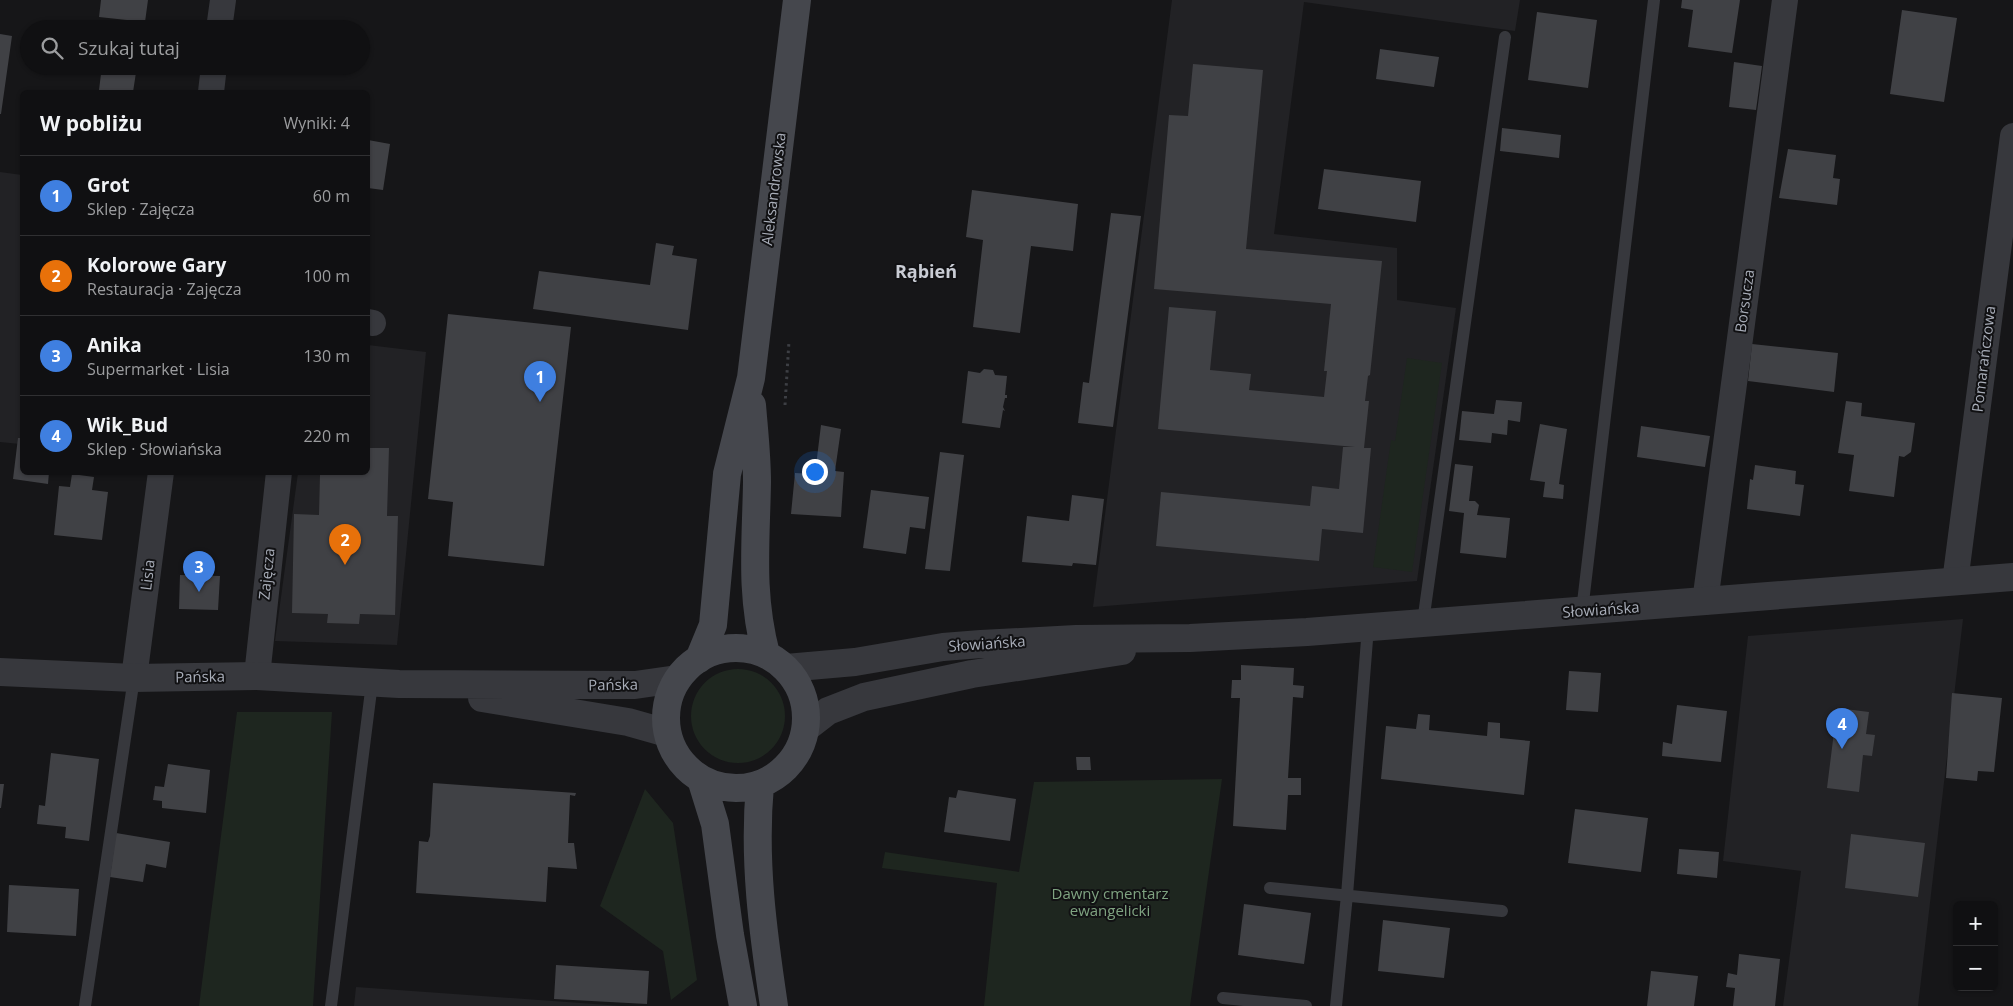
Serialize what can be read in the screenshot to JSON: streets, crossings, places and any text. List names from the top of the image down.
{
  "streets": {
    "main road": ["Aleksandrowska"],
    "street": [
      "Borsucza",
      "Pomarańczowa",
      "Zajęcza",
      "Lisia",
      "Słowiańska",
      "Pańska"
    ]
  },
  "crossings": [
    ["Aleksandrowska", "Słowiańska"],
    ["Aleksandrowska", "Pańska"],
    ["Borsucza", "Słowiańska"],
    ["Pomarańczowa", "Słowiańska"],
    ["Zajęcza", "Pańska"],
    ["Lisia", "Pańska"],
    ["Słowiańska", "Pańska"]
  ],
  "districts": ["Rąbień"],
  "parks": ["Dawny cmentarz ewangelicki"],
  "page": {
    "search": "Szukaj tutaj",
    "heading": ["W pobliżu", "Wyniki: 4"],
    "list": [
      {
        "mark": "1",
        "name": "Grot",
        "note": "Sklep · Zajęcza",
        "value": "60 m"
      },
      {
        "mark": "2",
        "name": "Kolorowe Gary",
        "note": "Restauracja · Zajęcza",
        "value": "100 m"
      },
      {
        "mark": "3",
        "name": "Anika",
        "note": "Supermarket · Lisia",
        "value": "130 m"
      },
      {
        "mark": "4",
        "name": "Wik_Bud",
        "note": "Sklep · Słowiańska",
        "value": "220 m"
      }
    ],
    "pins": [
      "1",
      "2",
      "3",
      "4"
    ],
    "map_buttons": ["+", "−"]
  }
}
